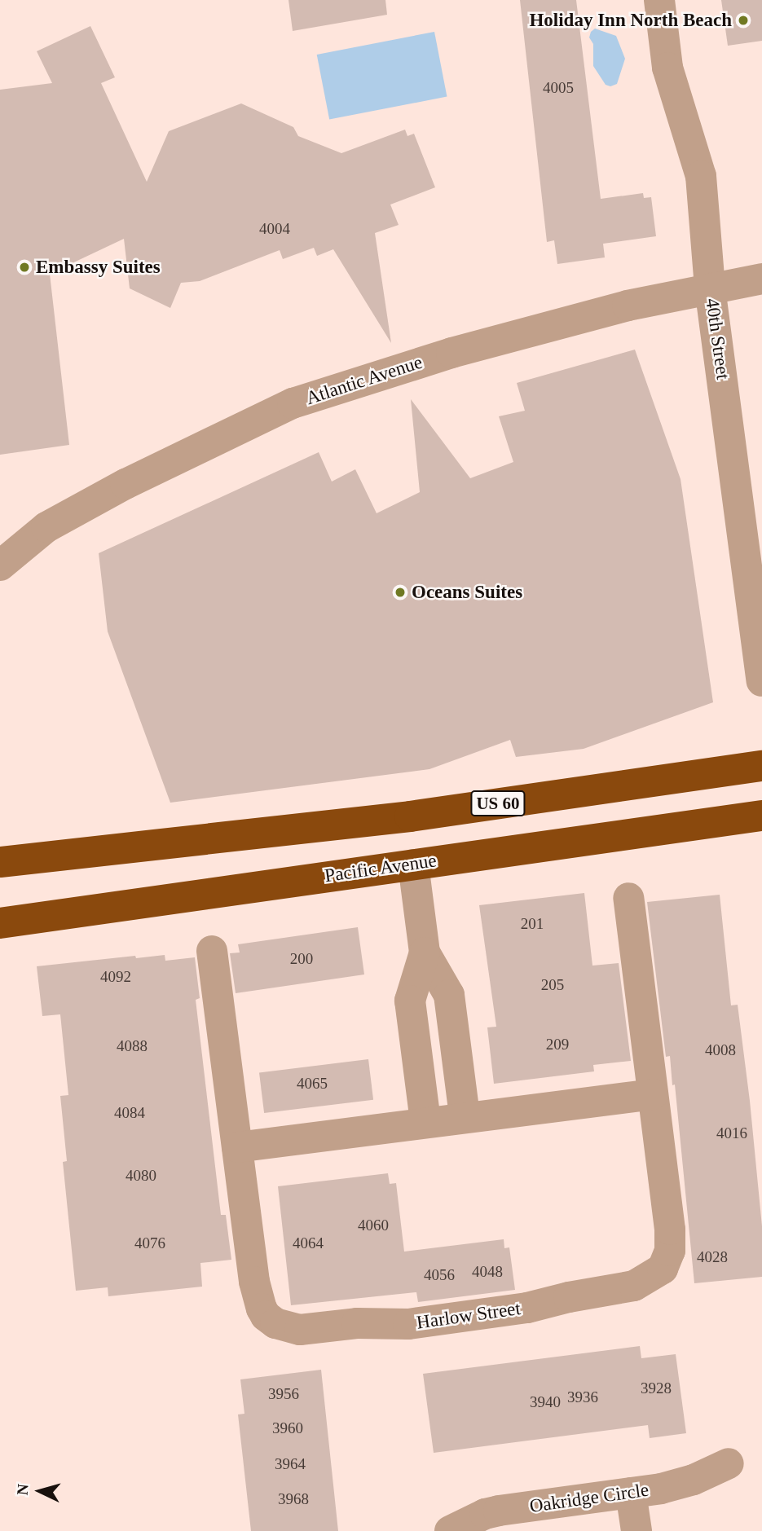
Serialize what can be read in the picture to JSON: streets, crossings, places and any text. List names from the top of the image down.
{
  "streets": {
    "highway": ["US 60", "Pacific Avenue"],
    "street": [
      "40th Street",
      "Atlantic Avenue",
      "Harlow Street",
      "Oakridge Circle"
    ]
  },
  "crossings": [
    ["40th Street", "Atlantic Avenue"]
  ],
  "places": ["Holiday Inn North Beach", "Embassy Suites", "Oceans Suites"],
  "house_numbers": [
    "4005",
    "4004",
    "201",
    "200",
    "4092",
    "205",
    "209",
    "4088",
    "4008",
    "4065",
    "4084",
    "4016",
    "4080",
    "4060",
    "4076",
    "4064",
    "4028",
    "4048",
    "4056",
    "3928",
    "3956",
    "3936",
    "3940",
    "3960",
    "3964",
    "3968"
  ],
  "north": "left"
}
